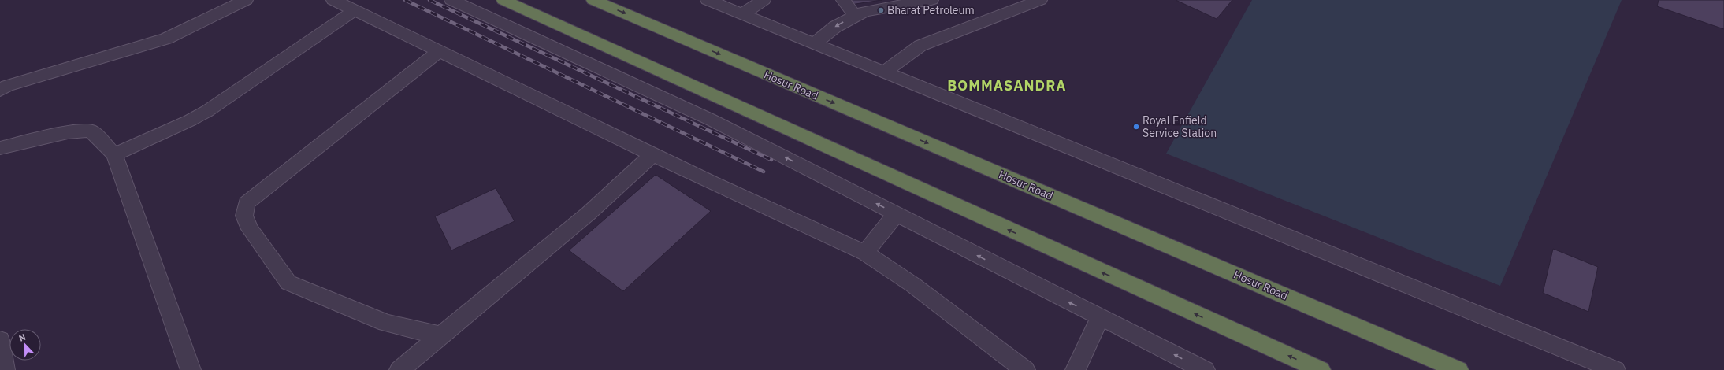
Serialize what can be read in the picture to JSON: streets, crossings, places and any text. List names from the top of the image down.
{
  "streets": {
    "highway": ["Hosur Road"]
  },
  "districts": ["BOMMASANDRA"],
  "places": ["Bharat Petroleum", "Royal Enfield Service Station"],
  "north": "top"
}
